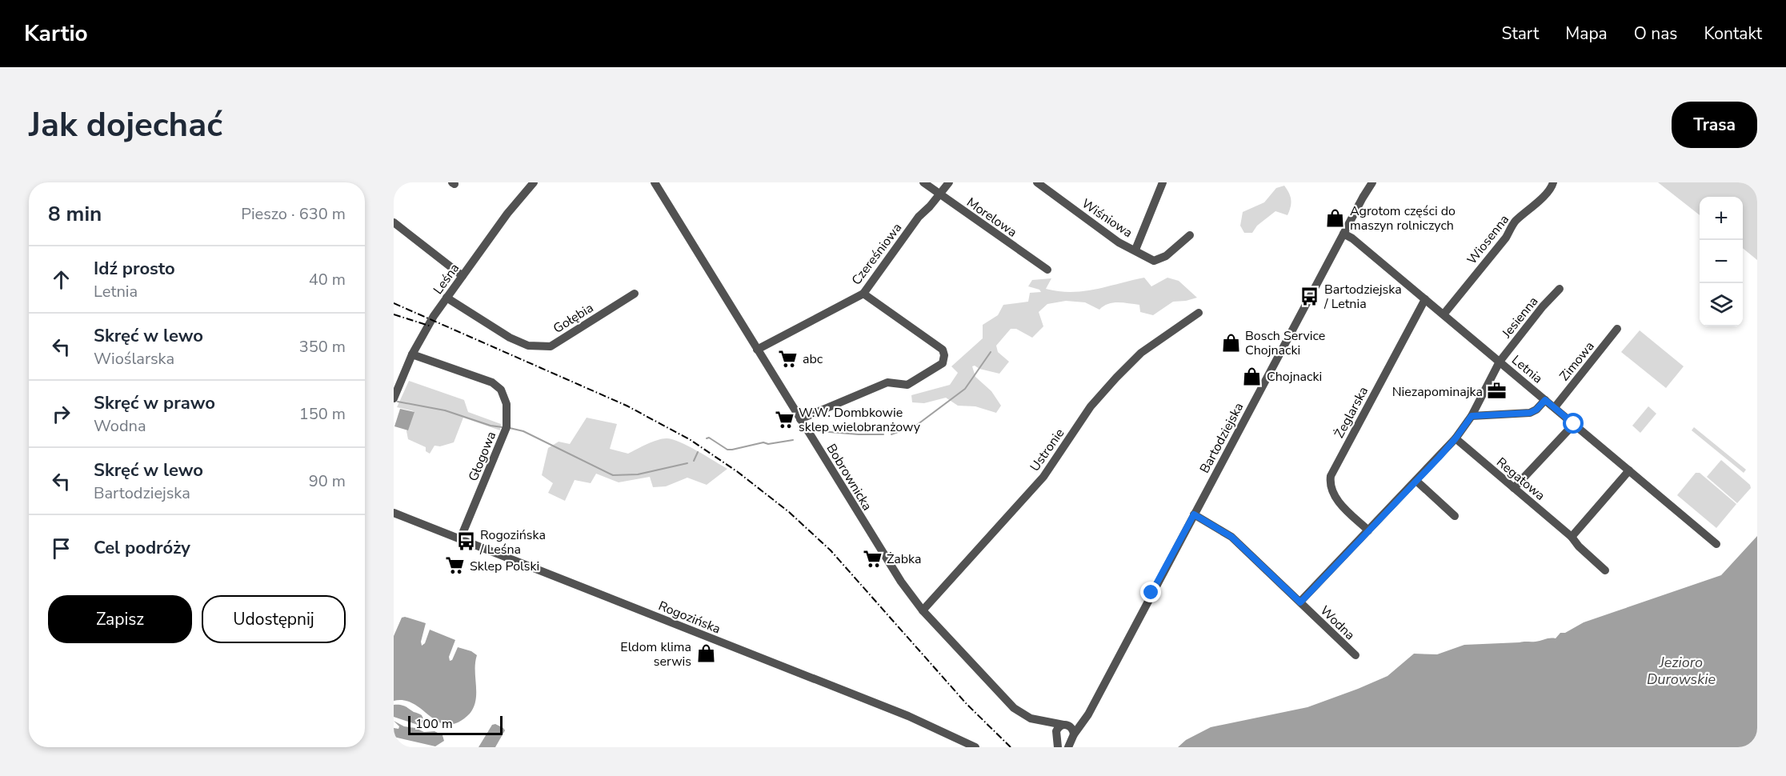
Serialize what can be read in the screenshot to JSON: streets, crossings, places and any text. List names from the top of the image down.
{
  "streets": {
    "street": [
      "Morelowa",
      "Wiśniowa",
      "Wiosenna",
      "Czereśniowa",
      "Leśna",
      "Jesienna",
      "Gołębia",
      "Zimowa",
      "Letnia",
      "Żeglarska",
      "Bartodziejska",
      "Ustronie",
      "Głogowa",
      "Bobrownicka",
      "Regatowa",
      "Rogozińska",
      "Wodna"
    ]
  },
  "crossings": [
    ["Morelowa", "Czereśniowa"],
    ["Wiosenna", "Letnia"],
    ["Czereśniowa", "Bobrownicka"],
    ["Leśna", "Gołębia"],
    ["Leśna", "Głogowa"],
    ["Jesienna", "Letnia"],
    ["Jesienna", "Żeglarska"],
    ["Jesienna", "Regatowa"],
    ["Jesienna", "Wodna"],
    ["Zimowa", "Letnia"],
    ["Letnia", "Żeglarska"],
    ["Letnia", "Bartodziejska"],
    ["Bartodziejska", "Bobrownicka"],
    ["Bartodziejska", "Wodna"],
    ["Ustronie", "Bobrownicka"],
    ["Głogowa", "Rogozińska"]
  ],
  "water": ["Jezioro Durowskie"],
  "places": {
    "shop": [
      "Agrotom części do maszyn rolniczych",
      "Bosch Service Chojnacki",
      "Chojnacki",
      "Eldom klima serwis"
    ],
    "bus stop": ["Bartodziejska / Letnia", "Rogozińska / Leśna"],
    "supermarket": [
      "abc",
      "W.W. Dombkowie sklep wielobranżowy",
      "Żabka",
      "Sklep Polski"
    ],
    "office": ["Niezapominajka"]
  },
  "scale_bar": "100 m",
  "page": {
    "header": "Kartio",
    "nav": [
      "Start",
      "Mapa",
      "O nas",
      "Kontakt"
    ],
    "buttons": [
      "Trasa",
      ["Zapisz", "Udostępnij"]
    ],
    "title": "Jak dojechać",
    "heading": ["8 min", "Pieszo · 630 m"],
    "map_buttons": ["+", "−"],
    "list": [
      ["Idź prosto", "Letnia", "40 m"],
      ["Skręć w lewo", "Wioślarska", "350 m"],
      ["Skręć w prawo", "Wodna", "150 m"],
      ["Skręć w lewo", "Bartodziejska", "90 m"],
      "Cel podróży"
    ],
    "scale": "100 m"
  }
}
